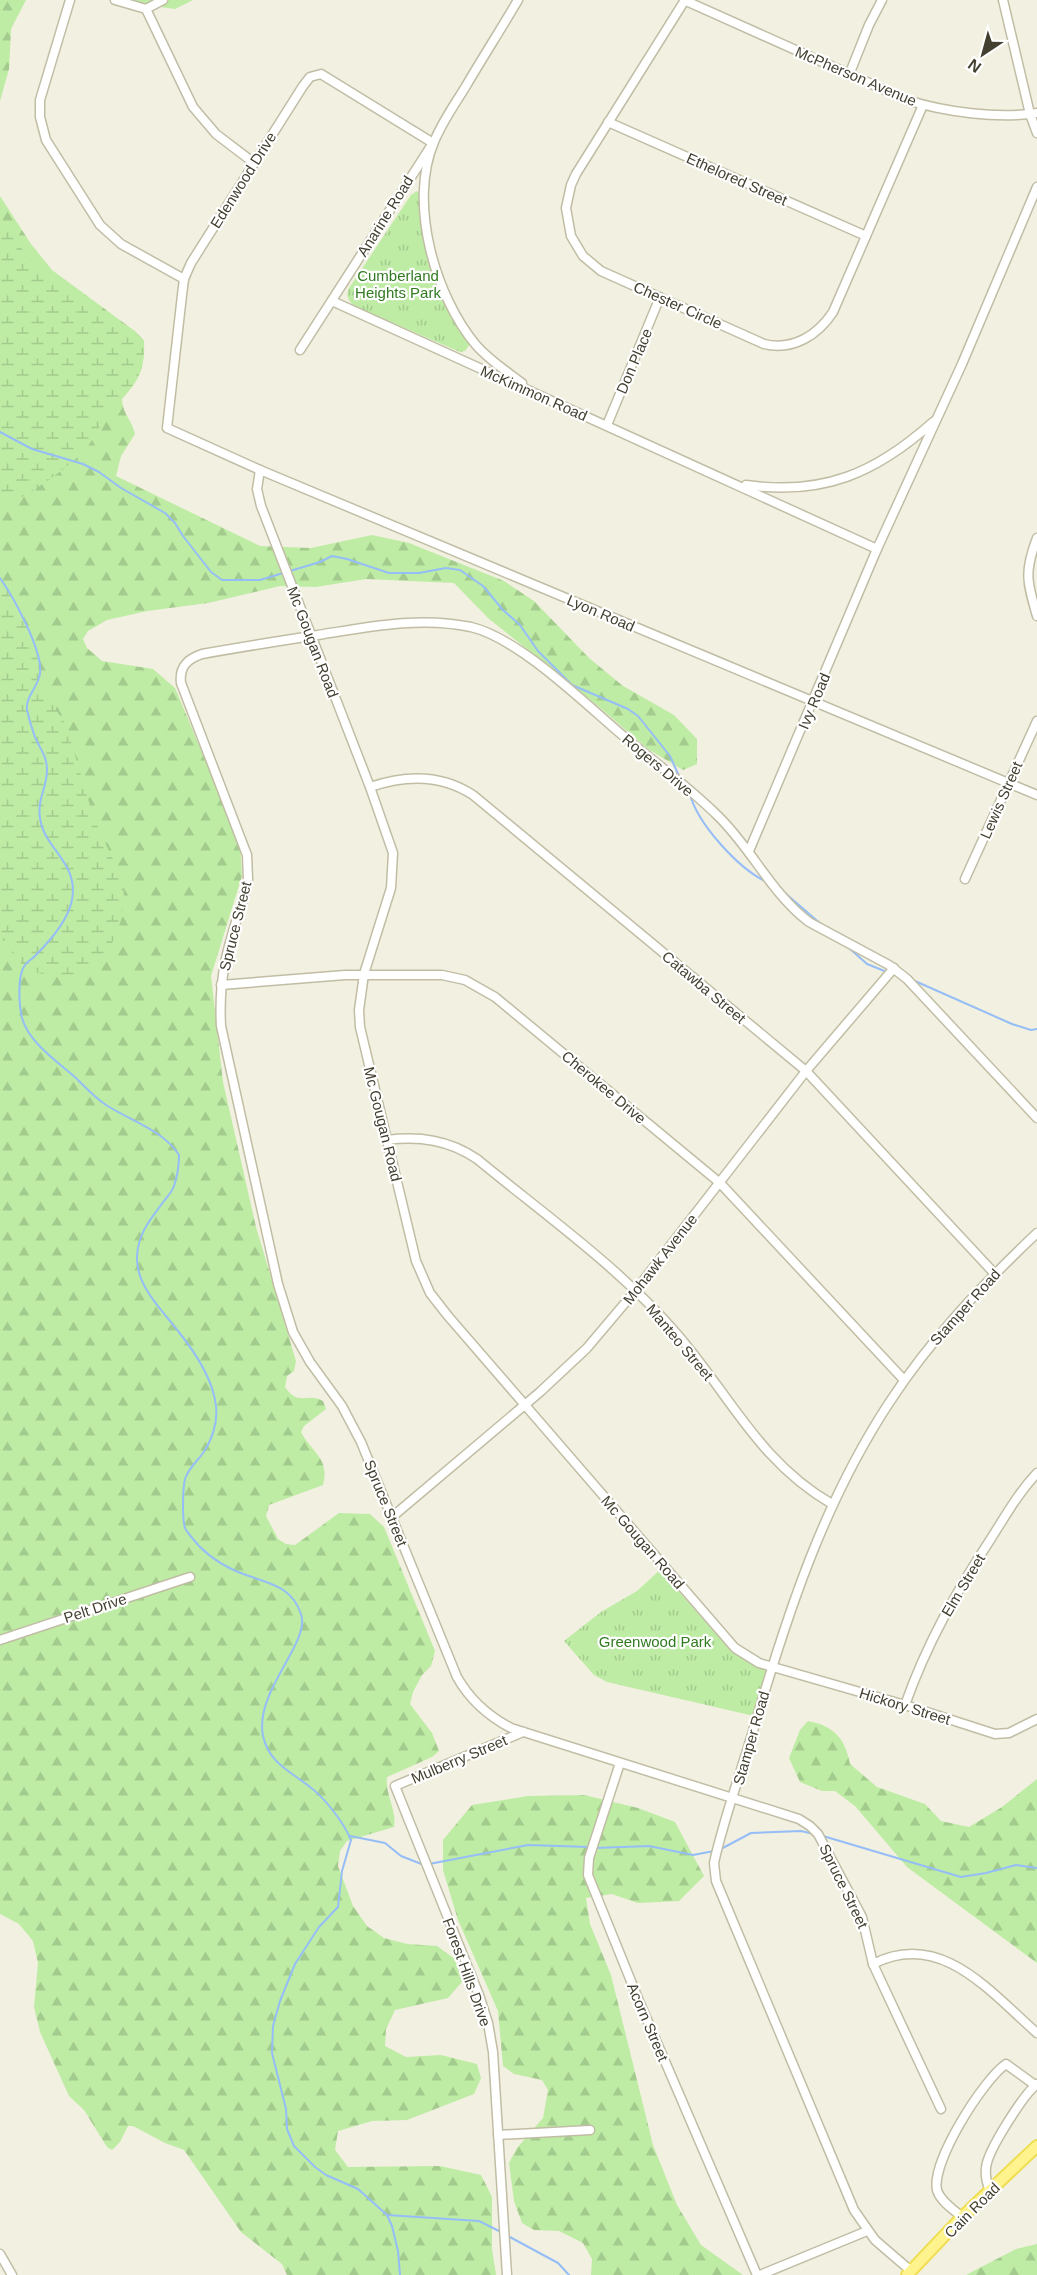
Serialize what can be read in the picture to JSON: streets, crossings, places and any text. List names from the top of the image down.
{
  "streets": {
    "main road": ["Cain Road"],
    "street": [
      "McPherson Avenue",
      "Ethelored Street",
      "Edenwood Drive",
      "Anarine Road",
      "Chester Circle",
      "Don Place",
      "McKimmon Road",
      "Lyon Road",
      "Mc Gougan Road",
      "Ivy Road",
      "Rogers Drive",
      "Lewis Street",
      "Spruce Street",
      "Catawba Street",
      "Cherokee Drive",
      "Mohawk Avenue",
      "Stamper Road",
      "Manteo Street",
      "Elm Street",
      "Pelt Drive",
      "Hickory Street",
      "Mulberry Street",
      "Forest Hills Drive",
      "Acorn Street"
    ]
  },
  "crossings": [
    ["McPherson Avenue", "Chester Circle"],
    ["Ethelored Street", "Chester Circle"],
    ["Edenwood Drive", "Anarine Road"],
    ["Edenwood Drive", "Lyon Road"],
    ["Anarine Road", "McKimmon Road"],
    ["Chester Circle", "Don Place"],
    ["Don Place", "McKimmon Road"],
    ["McKimmon Road", "Ivy Road"],
    ["Lyon Road", "Mc Gougan Road"],
    ["Lyon Road", "Ivy Road"],
    ["Lyon Road", "Lewis Street"],
    ["Mc Gougan Road", "Rogers Drive"],
    ["Mc Gougan Road", "Catawba Street"],
    ["Mc Gougan Road", "Cherokee Drive"],
    ["Mc Gougan Road", "Mohawk Avenue"],
    ["Mc Gougan Road", "Stamper Road"],
    ["Mc Gougan Road", "Manteo Street"],
    ["Mc Gougan Road", "Hickory Street"],
    ["Ivy Road", "Rogers Drive"],
    ["Rogers Drive", "Spruce Street"],
    ["Rogers Drive", "Mohawk Avenue"],
    ["Spruce Street", "Cherokee Drive"],
    ["Spruce Street", "Mohawk Avenue"],
    ["Spruce Street", "Stamper Road"],
    ["Spruce Street", "Mulberry Street"],
    ["Spruce Street", "Acorn Street"],
    ["Catawba Street", "Mohawk Avenue"],
    ["Catawba Street", "Stamper Road"],
    ["Cherokee Drive", "Mohawk Avenue"],
    ["Cherokee Drive", "Stamper Road"],
    ["Mohawk Avenue", "Manteo Street"],
    ["Stamper Road", "Manteo Street"],
    ["Stamper Road", "Hickory Street"],
    ["Stamper Road", "Acorn Street"],
    ["Stamper Road", "Cain Road"],
    ["Elm Street", "Hickory Street"],
    ["Mulberry Street", "Forest Hills Drive"]
  ],
  "parks": ["Cumberland Heights Park", "Greenwood Park"],
  "north": "bottom left"
}
